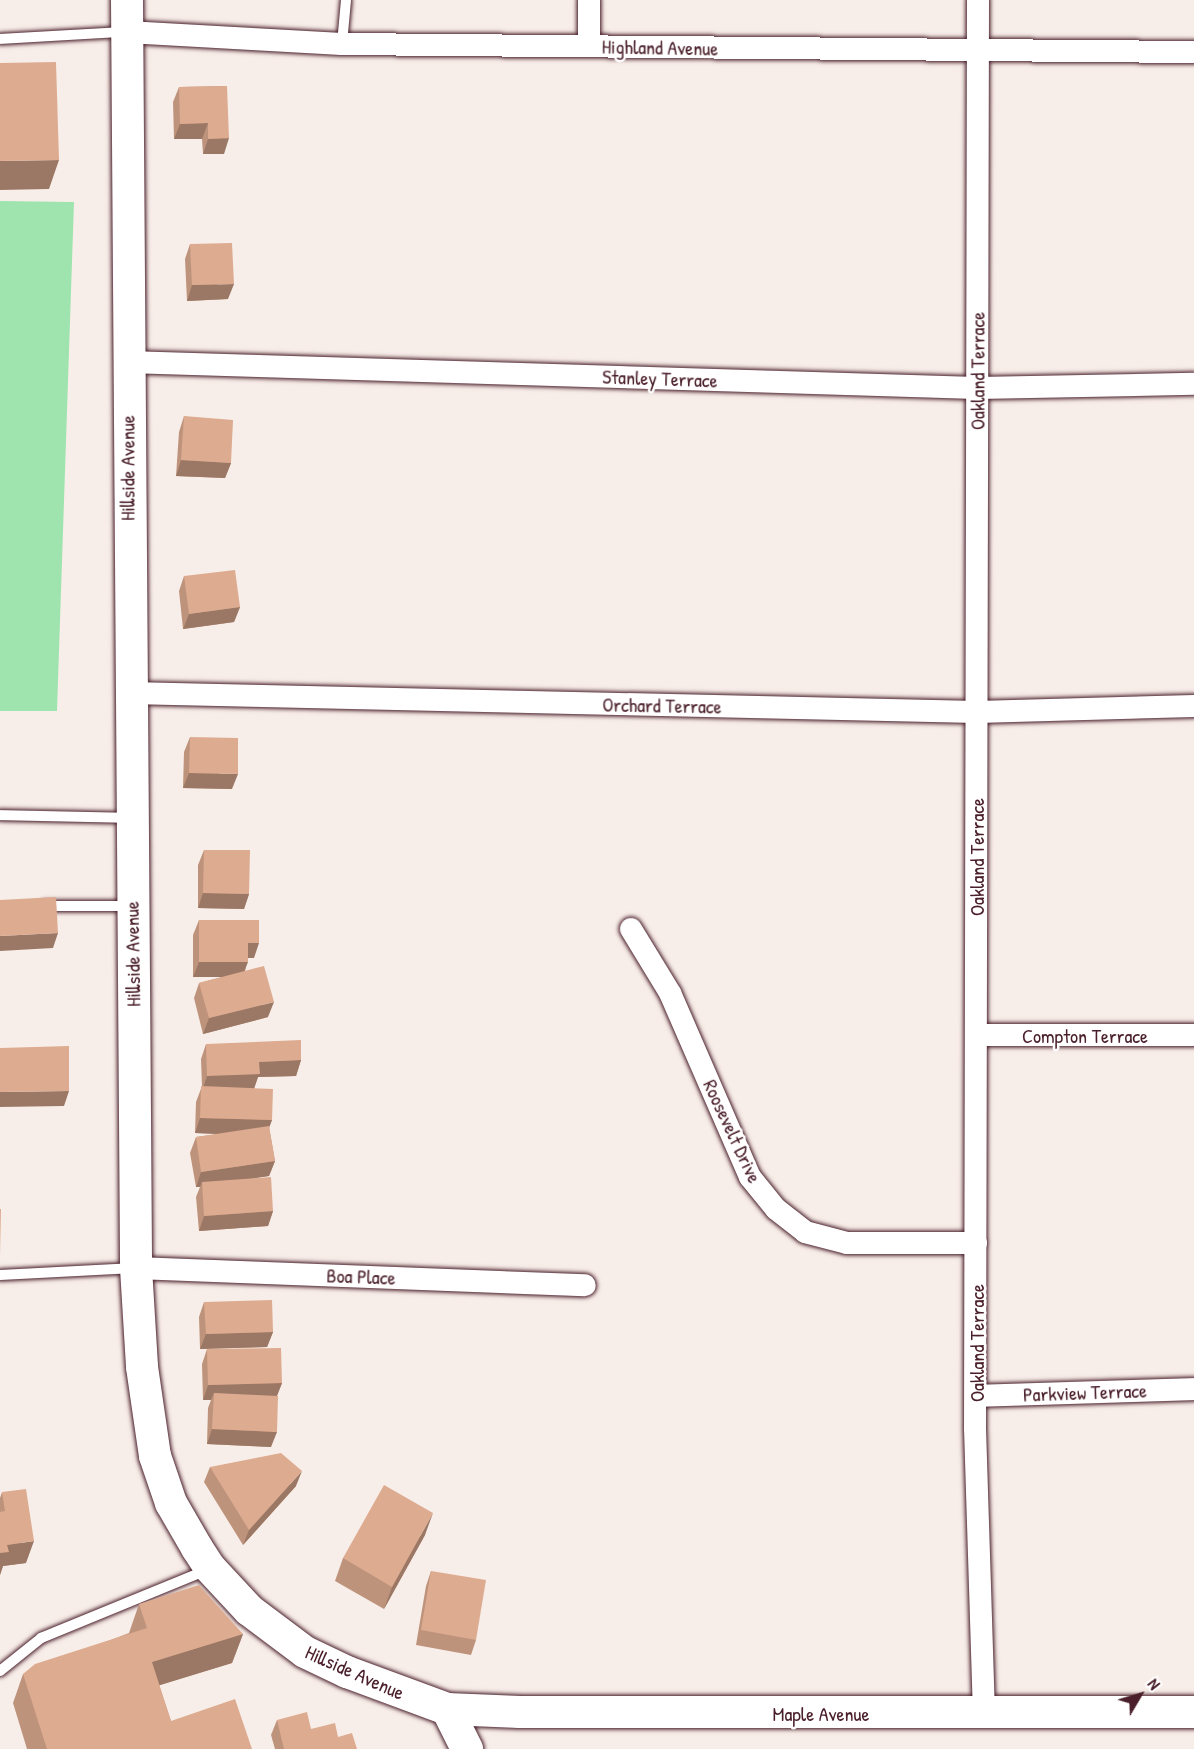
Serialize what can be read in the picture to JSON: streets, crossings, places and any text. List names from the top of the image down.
{
  "streets": {
    "main road": ["Hillside Avenue", "Maple Avenue"],
    "street": [
      "Highland Avenue",
      "Oakland Terrace",
      "Stanley Terrace",
      "Orchard Terrace",
      "Compton Terrace",
      "Roosevelt Drive",
      "Boa Place",
      "Parkview Terrace"
    ]
  },
  "crossings": [
    ["Highland Avenue", "Oakland Terrace"],
    ["Highland Avenue", "Hillside Avenue"],
    ["Oakland Terrace", "Stanley Terrace"],
    ["Oakland Terrace", "Orchard Terrace"],
    ["Oakland Terrace", "Compton Terrace"],
    ["Oakland Terrace", "Roosevelt Drive"],
    ["Oakland Terrace", "Parkview Terrace"],
    ["Oakland Terrace", "Maple Avenue"],
    ["Stanley Terrace", "Hillside Avenue"],
    ["Hillside Avenue", "Orchard Terrace"],
    ["Hillside Avenue", "Boa Place"],
    ["Hillside Avenue", "Maple Avenue"]
  ],
  "north": "top right"
}
